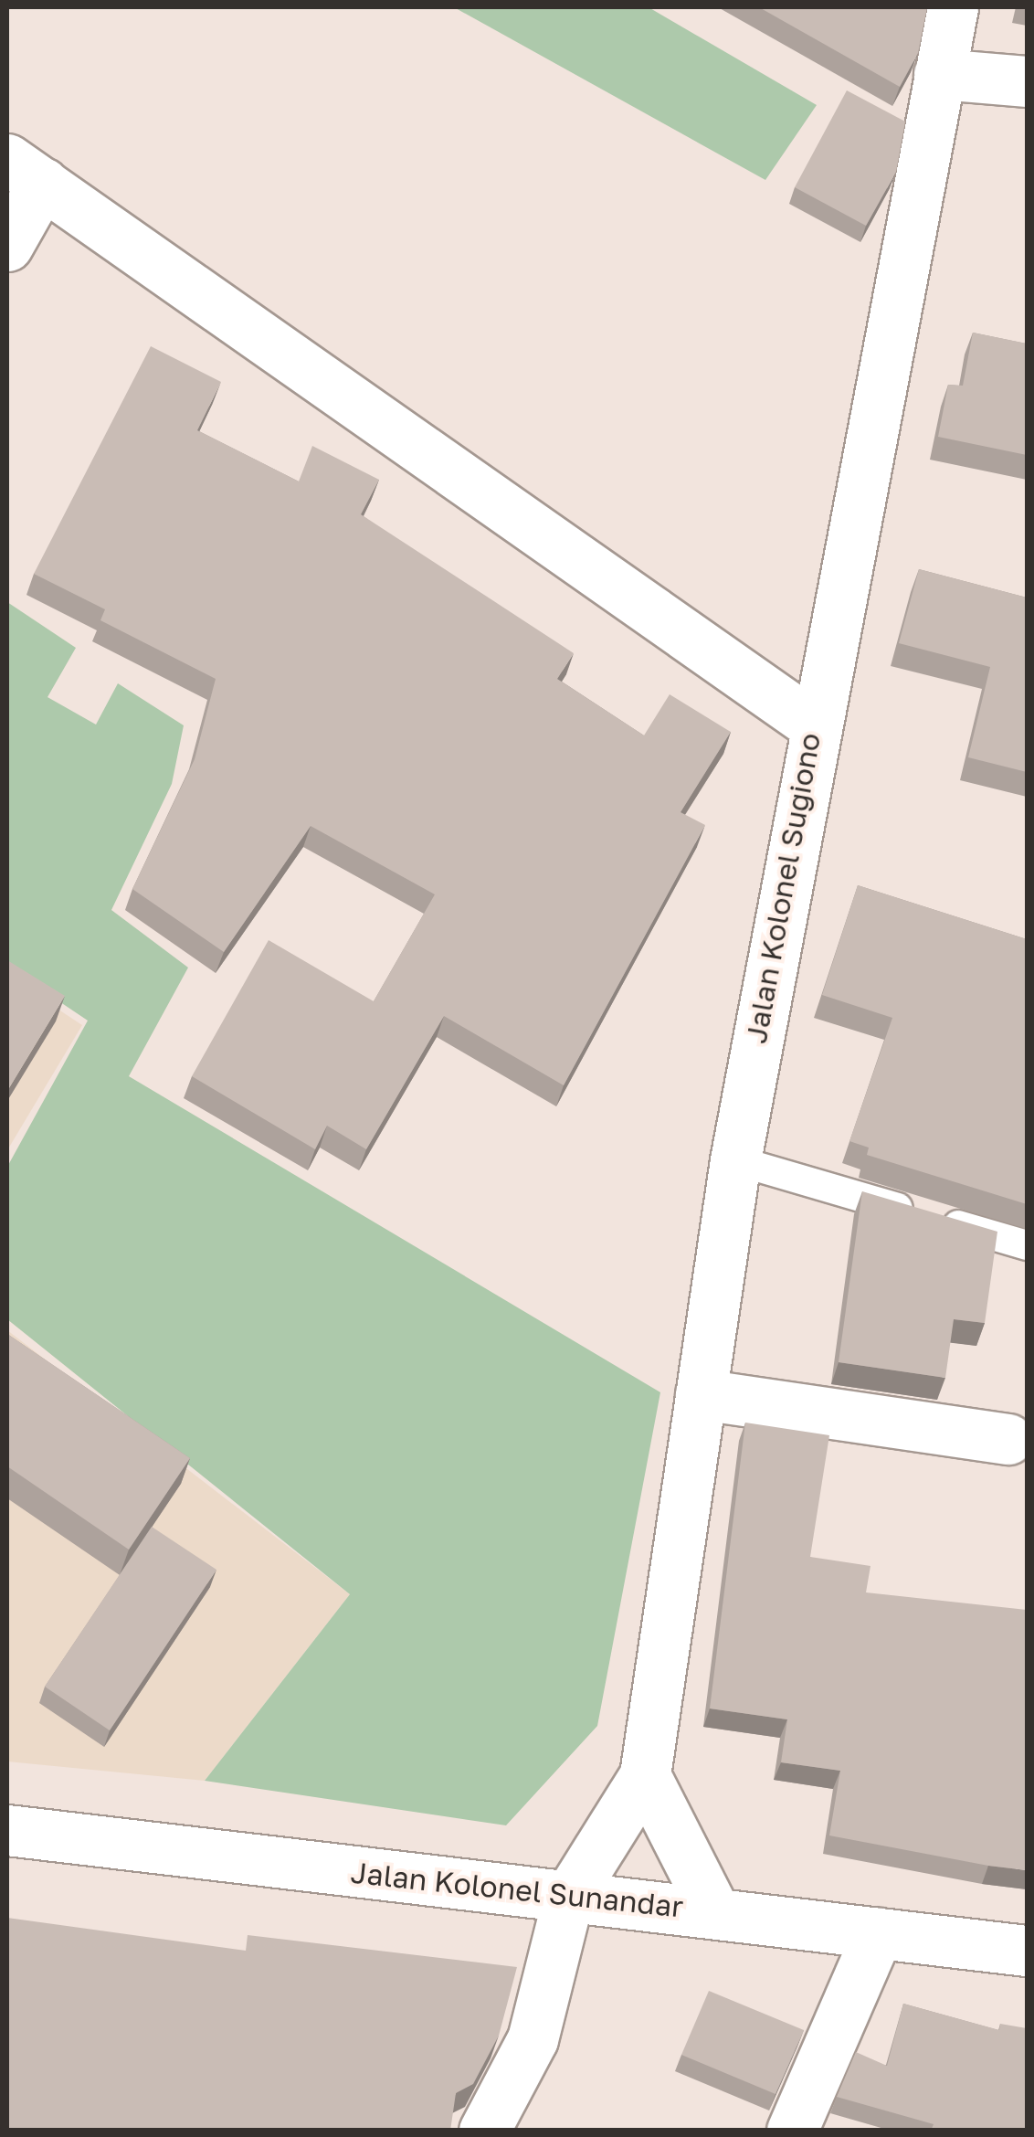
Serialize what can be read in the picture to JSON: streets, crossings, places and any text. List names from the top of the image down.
{
  "streets": {
    "main road": ["Jalan Kolonel Sugiono", "Jalan Kolonel Sunandar"]
  },
  "crossings": [
    ["Jalan Kolonel Sugiono", "Jalan Kolonel Sunandar"]
  ]
}
